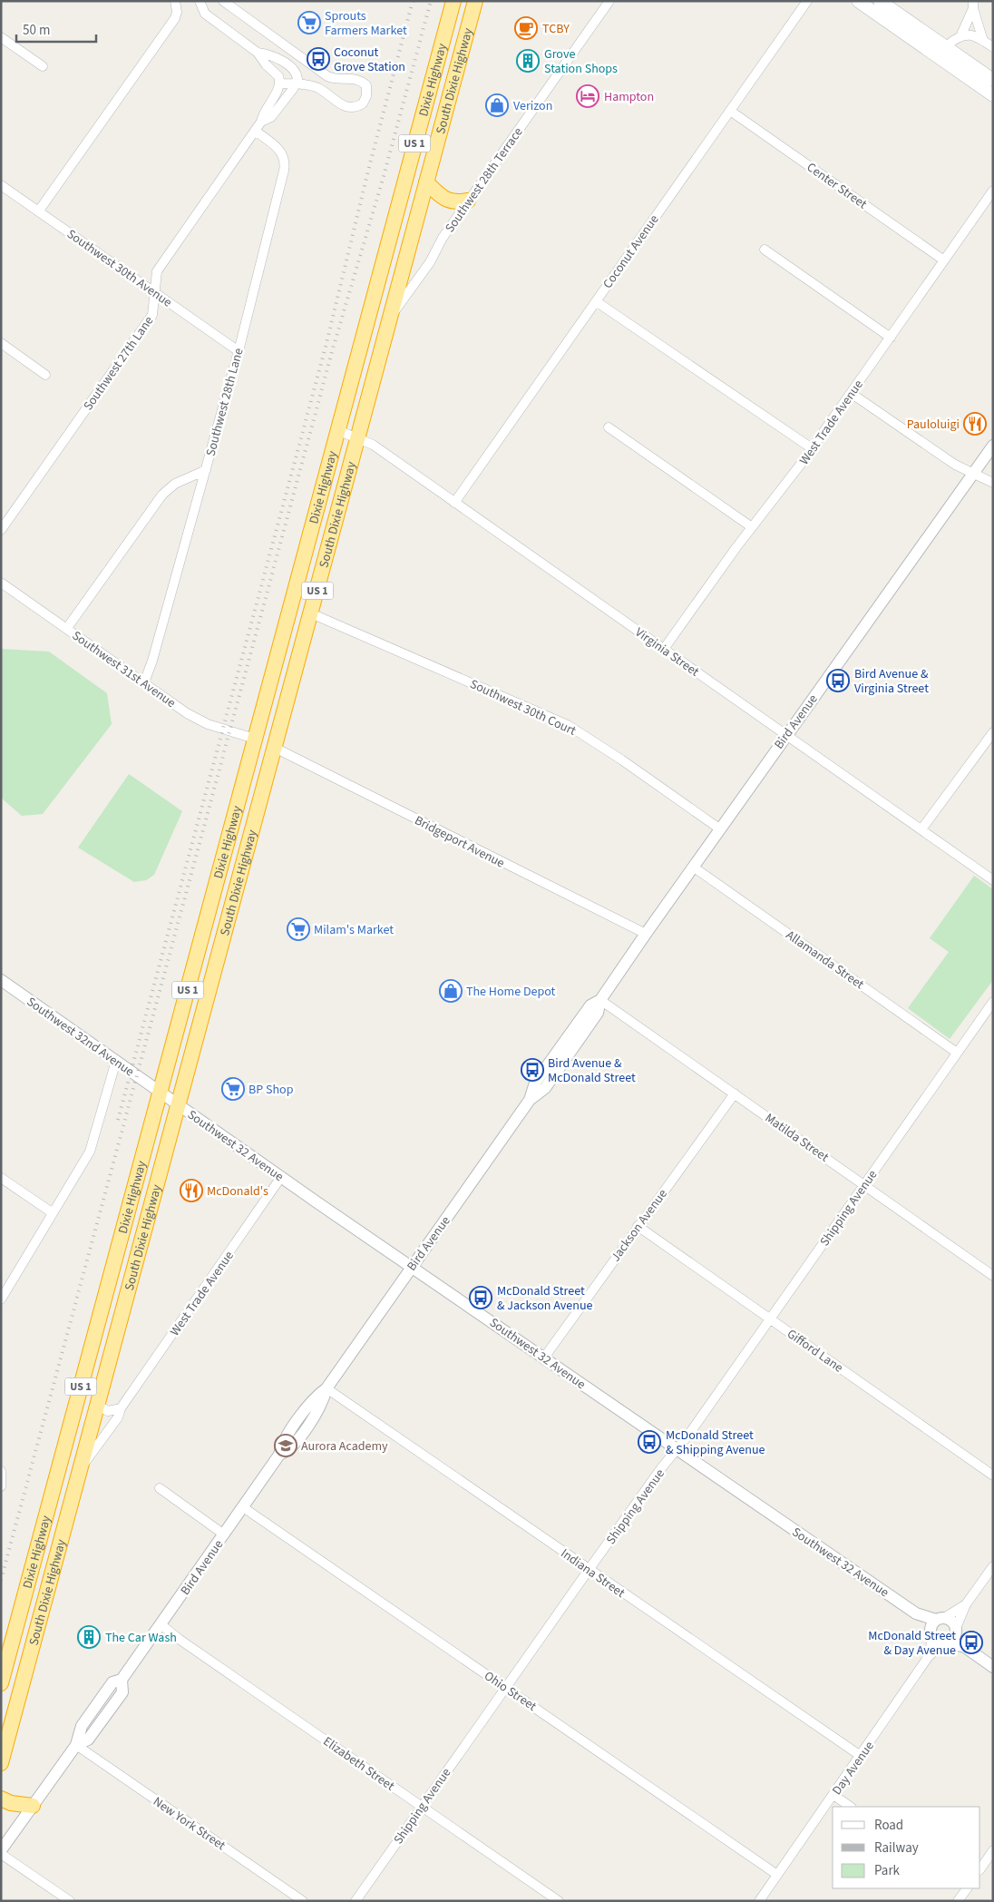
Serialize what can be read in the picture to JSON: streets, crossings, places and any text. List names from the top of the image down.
{
  "streets": {
    "highway": ["Dixie Highway", "South Dixie Highway", "US 1"],
    "street": [
      "Southwest 28th Terrace",
      "Center Street",
      "Coconut Avenue",
      "Southwest 30th Avenue",
      "Southwest 27th Lane",
      "Southwest 28th Lane",
      "West Trade Avenue",
      "Virginia Street",
      "Southwest 31st Avenue",
      "Southwest 30th Court",
      "Bird Avenue",
      "Bridgeport Avenue",
      "Allamanda Street",
      "Southwest 32nd Avenue",
      "Matilda Street",
      "Southwest 32 Avenue",
      "Shipping Avenue",
      "Jackson Avenue",
      "Gifford Lane",
      "Indiana Street",
      "Ohio Street",
      "Elizabeth Street",
      "Day Avenue",
      "New York Street"
    ]
  },
  "crossings": [
    ["Dixie Highway", "Virginia Street"],
    ["Dixie Highway", "Southwest 31st Avenue"],
    ["Dixie Highway", "Southwest 32nd Avenue"],
    ["Dixie Highway", "Southwest 32 Avenue"],
    ["South Dixie Highway", "Southwest 28th Terrace"],
    ["South Dixie Highway", "West Trade Avenue"],
    ["South Dixie Highway", "Virginia Street"],
    ["South Dixie Highway", "Southwest 30th Court"],
    ["South Dixie Highway", "Bridgeport Avenue"],
    ["South Dixie Highway", "Southwest 32 Avenue"],
    ["Center Street", "Coconut Avenue"],
    ["Center Street", "West Trade Avenue"],
    ["Coconut Avenue", "Virginia Street"],
    ["Southwest 30th Avenue", "Southwest 27th Lane"],
    ["Southwest 30th Avenue", "Southwest 28th Lane"],
    ["Southwest 27th Lane", "Southwest 28th Lane"],
    ["Southwest 28th Lane", "Southwest 31st Avenue"],
    ["West Trade Avenue", "Virginia Street"],
    ["West Trade Avenue", "Southwest 32 Avenue"],
    ["Virginia Street", "Bird Avenue"],
    ["Southwest 30th Court", "Bird Avenue"],
    ["Bird Avenue", "Bridgeport Avenue"],
    ["Bird Avenue", "Allamanda Street"],
    ["Bird Avenue", "Matilda Street"],
    ["Bird Avenue", "Southwest 32 Avenue"],
    ["Bird Avenue", "Indiana Street"],
    ["Bird Avenue", "Ohio Street"],
    ["Bird Avenue", "Elizabeth Street"],
    ["Bird Avenue", "New York Street"],
    ["Allamanda Street", "Shipping Avenue"],
    ["Southwest 32nd Avenue", "Southwest 32 Avenue"],
    ["Matilda Street", "Shipping Avenue"],
    ["Matilda Street", "Jackson Avenue"],
    ["Southwest 32 Avenue", "Shipping Avenue"],
    ["Southwest 32 Avenue", "Jackson Avenue"],
    ["Southwest 32 Avenue", "Day Avenue"],
    ["Shipping Avenue", "Gifford Lane"],
    ["Shipping Avenue", "Indiana Street"],
    ["Shipping Avenue", "Ohio Street"],
    ["Shipping Avenue", "Elizabeth Street"],
    ["Jackson Avenue", "Gifford Lane"],
    ["Indiana Street", "Day Avenue"],
    ["Ohio Street", "Day Avenue"]
  ],
  "places": {
    "supermarket": ["Sprouts Farmers Market", "Milam's Market", "BP Shop"],
    "cafe": ["TCBY"],
    "bus stop": [
      "Coconut Grove Station",
      "Bird Avenue & Virginia Street",
      "Bird Avenue & McDonald Street",
      "McDonald Street & Jackson Avenue",
      "McDonald Street & Shipping Avenue",
      "McDonald Street & Day Avenue"
    ],
    "building": ["Grove Station Shops", "The Car Wash"],
    "hotel": ["Hampton"],
    "shop": ["Verizon", "The Home Depot"],
    "restaurant": ["Pauloluigi", "McDonald's"],
    "school or university": ["Aurora Academy"]
  },
  "legend": ["Road", "Railway", "Park"],
  "scale_bar": "50 m"
}
